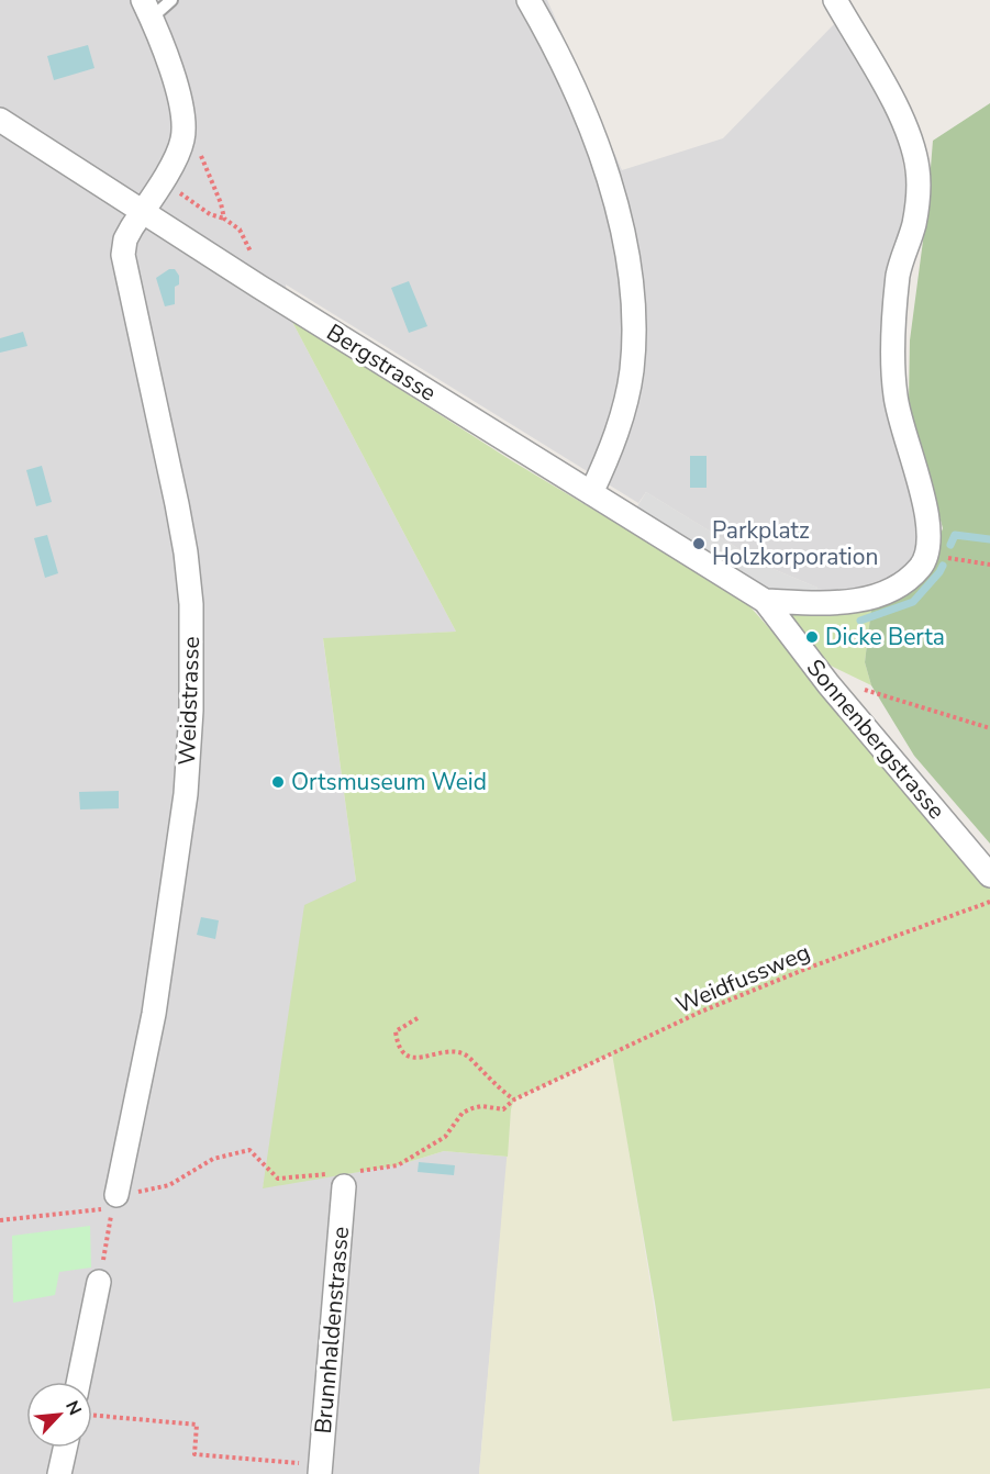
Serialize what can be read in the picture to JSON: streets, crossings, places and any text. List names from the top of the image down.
{
  "streets": {
    "street": [
      "Bergstrasse",
      "Weidstrasse",
      "Sonnenbergstrasse",
      "Brunnhaldenstrasse"
    ],
    "path": ["Weidfussweg"]
  },
  "crossings": [
    ["Bergstrasse", "Weidstrasse"],
    ["Bergstrasse", "Sonnenbergstrasse"]
  ],
  "places": ["Parkplatz Holzkorporation", "Dicke Berta", "Ortsmuseum Weid"],
  "north": "top right"
}
